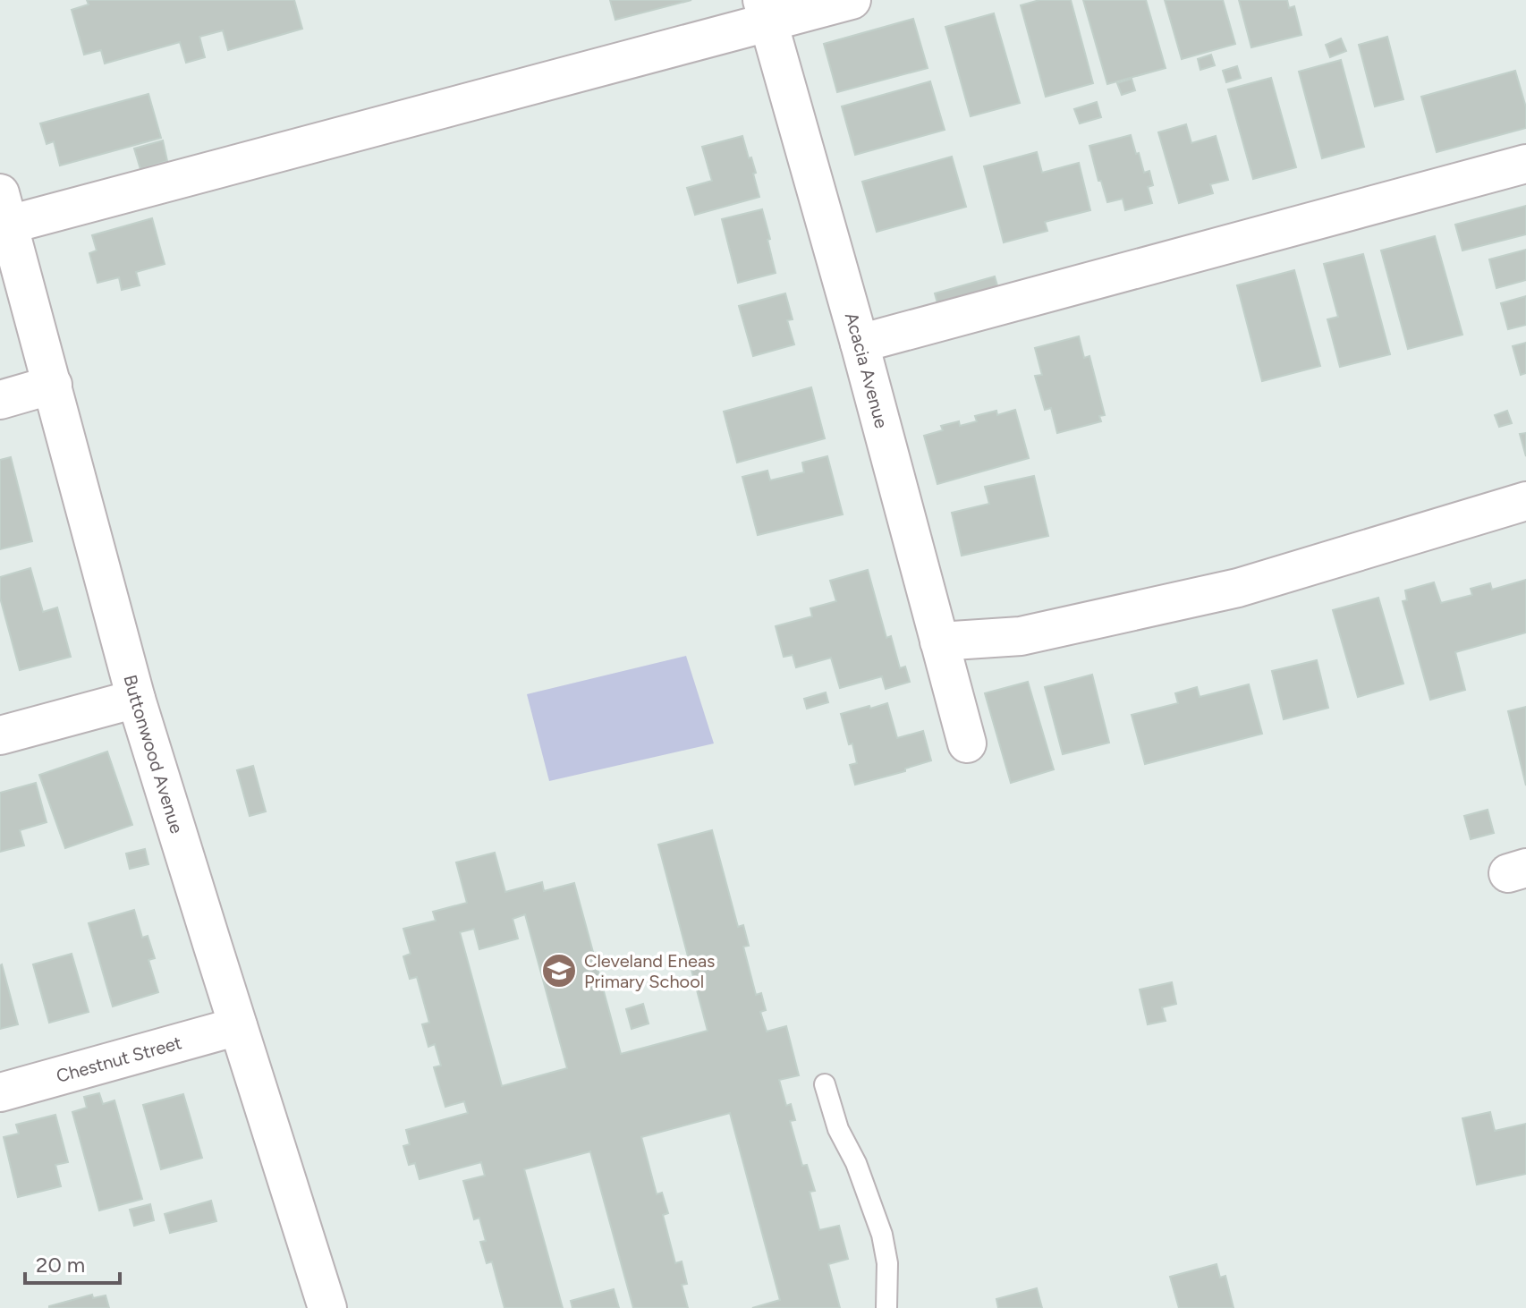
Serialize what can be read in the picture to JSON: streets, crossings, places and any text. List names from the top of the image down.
{
  "streets": {
    "street": ["Acacia Avenue", "Buttonwood Avenue", "Chestnut Street"]
  },
  "crossings": [
    ["Buttonwood Avenue", "Chestnut Street"]
  ],
  "places": {
    "school or university": ["Cleveland Eneas Primary School"]
  },
  "scale_bar": "20 m"
}
